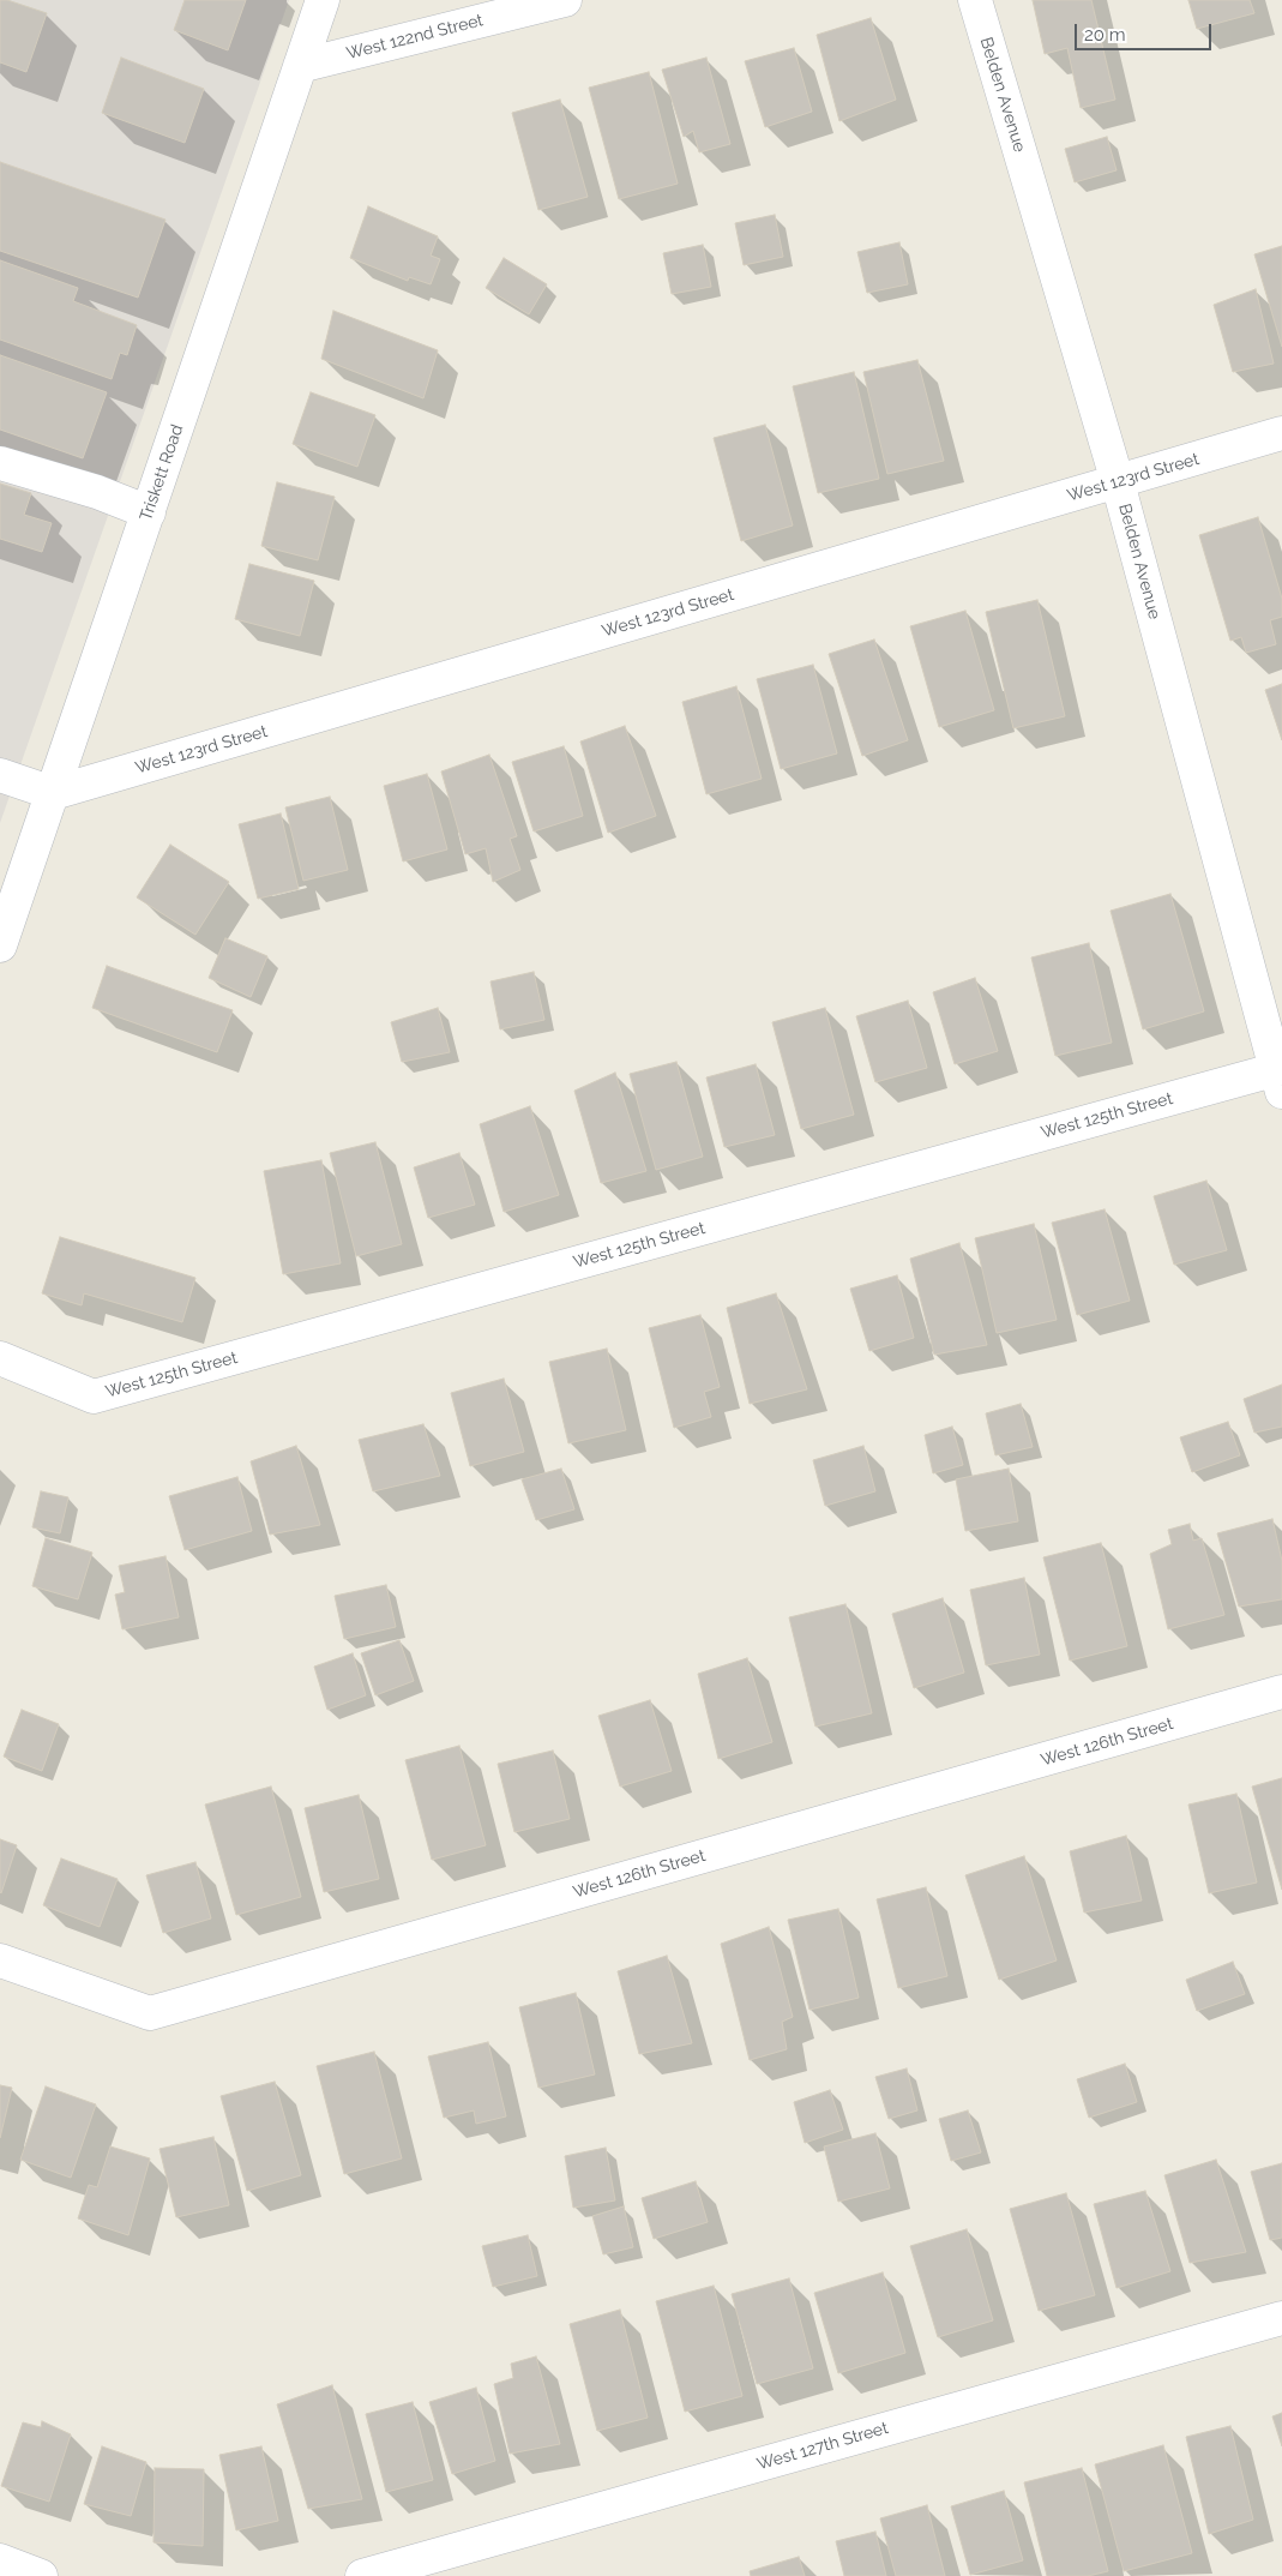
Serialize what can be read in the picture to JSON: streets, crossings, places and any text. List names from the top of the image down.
{
  "streets": {
    "street": [
      "West 122nd Street",
      "Belden Avenue",
      "Triskett Road",
      "West 123rd Street",
      "West 125th Street",
      "West 126th Street",
      "West 127th Street"
    ]
  },
  "crossings": [
    ["West 122nd Street", "Triskett Road"],
    ["Belden Avenue", "West 123rd Street"],
    ["Belden Avenue", "West 125th Street"],
    ["Triskett Road", "West 123rd Street"]
  ],
  "scale_bar": "20 m"
}
